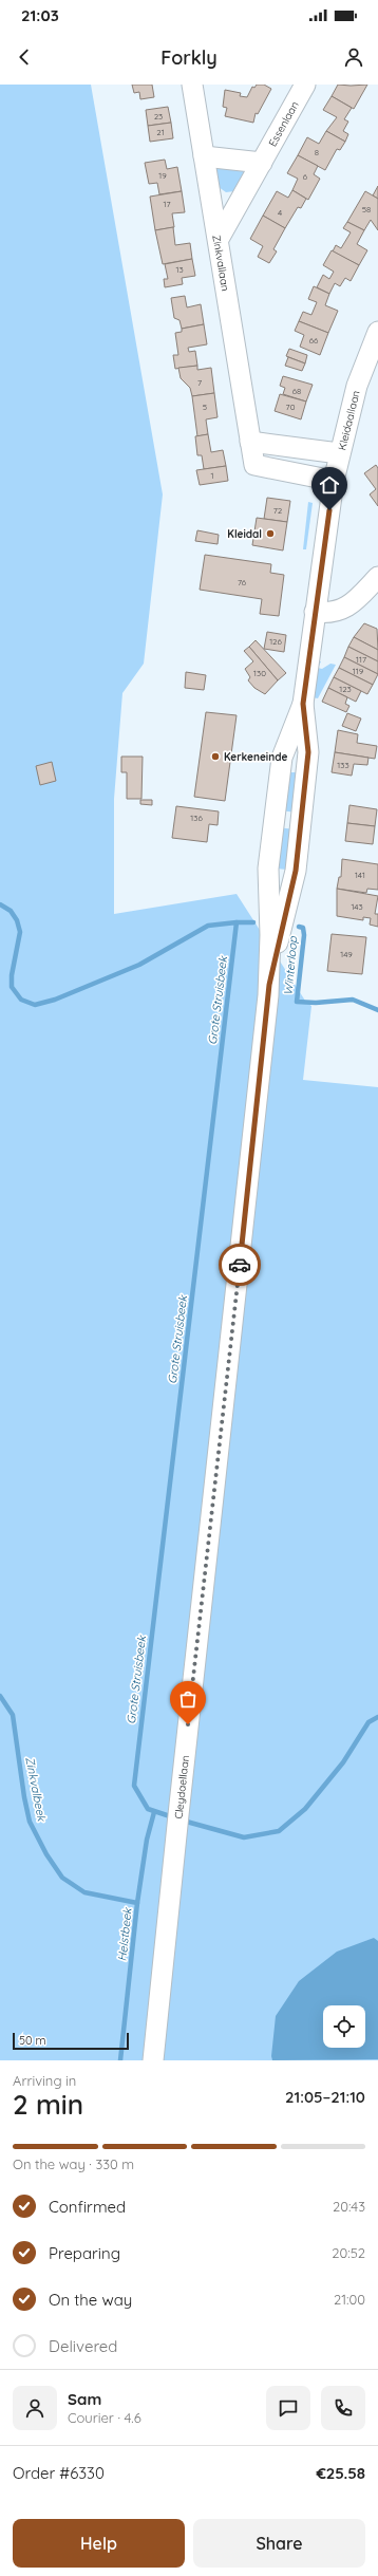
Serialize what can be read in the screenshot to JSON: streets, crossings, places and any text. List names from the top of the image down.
{
  "streets": {
    "street": [
      "Essenlaan",
      "Zinkvallaan",
      "Kleidaallaan",
      "Cleydaellaan"
    ]
  },
  "crossings": [
    ["Essenlaan", "Zinkvallaan"],
    ["Zinkvallaan", "Kleidaallaan"]
  ],
  "water": [
    "Winterloop",
    "Grote Struisbeek",
    "Zinkvalbeek",
    "Helstbeek"
  ],
  "places": ["Kleidal", "Kerkeneinde"],
  "house_numbers": [
    "23",
    "21",
    "8",
    "19",
    "6",
    "17",
    "58",
    "4",
    "13",
    "66",
    "7",
    "68",
    "5",
    "70",
    "1",
    "72",
    "76",
    "126",
    "117",
    "119",
    "130",
    "123",
    "133",
    "136",
    "141",
    "143",
    "149"
  ],
  "scale_bar": "50 m",
  "page": {
    "status": "21:03",
    "header": "Forkly",
    "scale": "50 m",
    "heading": ["2 min", "Arriving in", "21:05–21:10"],
    "panel": [
      "Sam",
      "Courier · 4.6",
      "Order #6330",
      "€25.58"
    ],
    "bar": "On the way · 330 m",
    "list": [
      ["Confirmed", "20:43"],
      ["Preparing", "20:52"],
      ["On the way", "21:00"],
      "Delivered"
    ],
    "buttons": ["Help", "Share"]
  }
}
